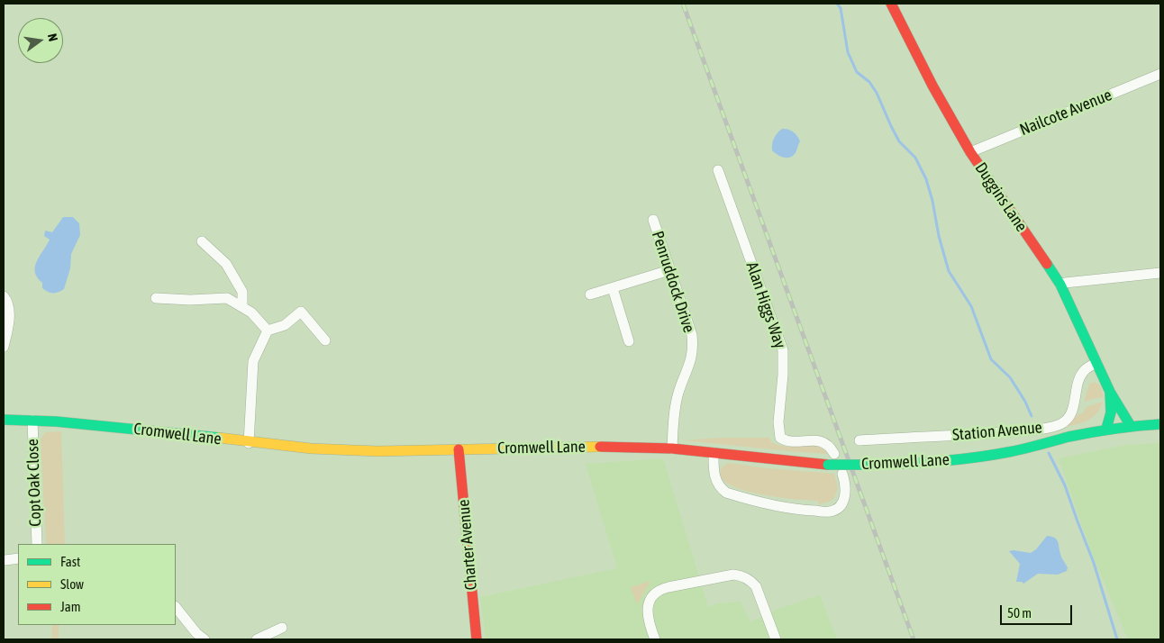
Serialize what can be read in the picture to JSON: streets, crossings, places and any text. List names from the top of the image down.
{
  "streets": {
    "street": [
      "Nailcote Avenue",
      "Duggins Lane",
      "Penruddock Drive",
      "Alan Higgs Way",
      "Station Avenue",
      "Cromwell Lane",
      "Copt Oak Close",
      "Charter Avenue"
    ]
  },
  "crossings": [
    ["Nailcote Avenue", "Duggins Lane"],
    ["Duggins Lane", "Station Avenue"],
    ["Duggins Lane", "Cromwell Lane"],
    ["Penruddock Drive", "Cromwell Lane"],
    ["Cromwell Lane", "Copt Oak Close"],
    ["Cromwell Lane", "Charter Avenue"]
  ],
  "legend": ["Fast", "Slow", "Jam"],
  "scale_bar": "50 m",
  "north": "right"
}
